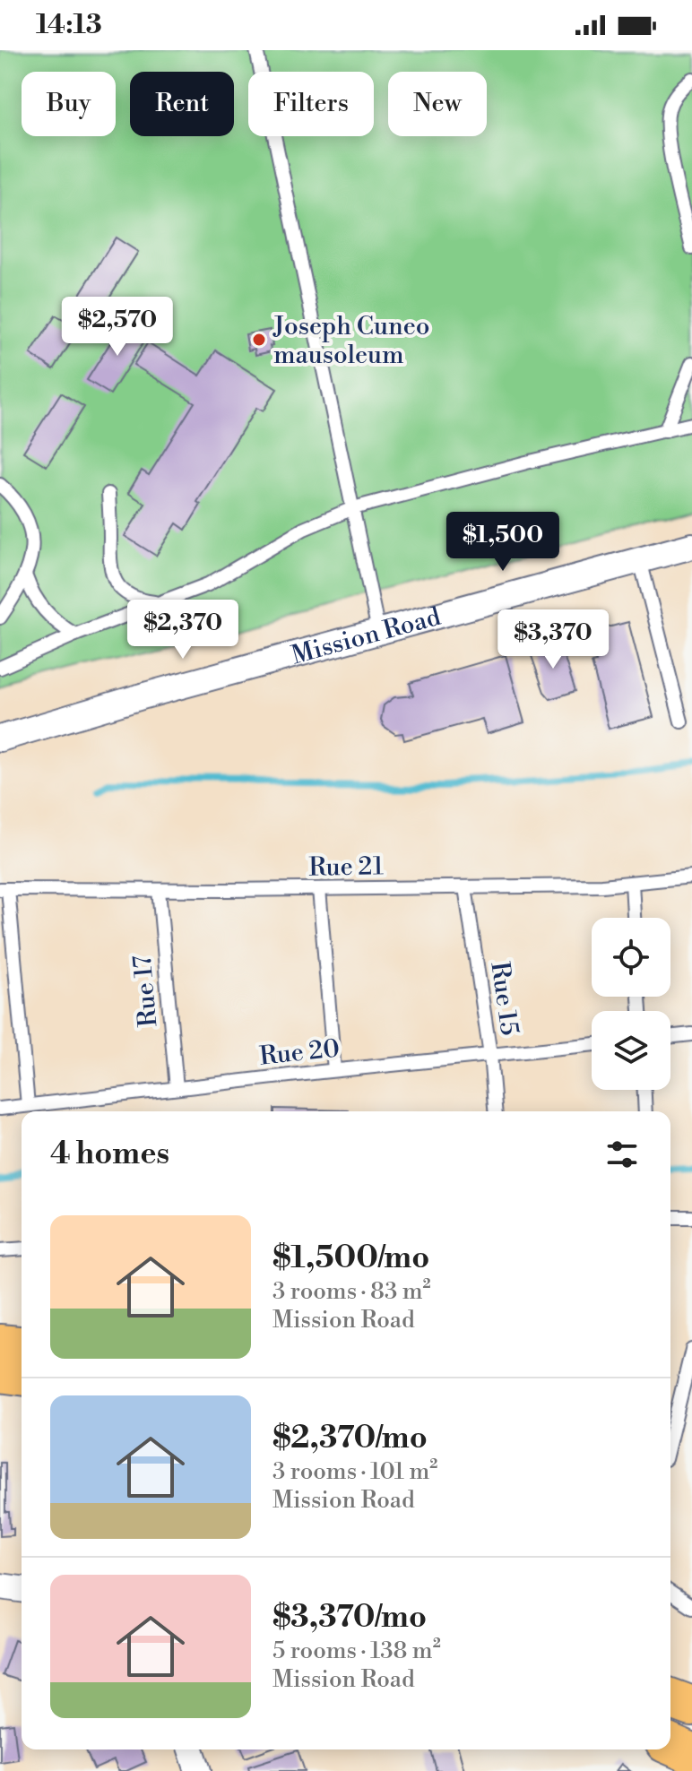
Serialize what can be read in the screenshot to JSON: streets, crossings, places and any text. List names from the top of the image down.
{
  "streets": {
    "street": ["Mission Road"],
    "lane": [
      "Rue 21",
      "Rue 17",
      "Rue 15",
      "Rue 20"
    ]
  },
  "crossings": [
    ["Rue 21", "Rue 17"],
    ["Rue 21", "Rue 15"],
    ["Rue 17", "Rue 20"],
    ["Rue 15", "Rue 20"]
  ],
  "places": ["Joseph Cuneo mausoleum"],
  "page": {
    "status": "14:13",
    "chip": [
      "Buy",
      "Rent",
      "Filters",
      "New"
    ],
    "price": [
      "$2,570",
      "$1,500",
      "$2,370",
      "$3,370"
    ],
    "heading": "4 homes",
    "list": [
      {
        "name": "$1,500/mo",
        "note": "3 rooms · 83 m² · Mission Road"
      },
      {
        "name": "$2,370/mo",
        "note": "3 rooms · 101 m² · Mission Road"
      },
      {
        "name": "$3,370/mo",
        "note": "5 rooms · 138 m² · Mission Road"
      }
    ]
  }
}
